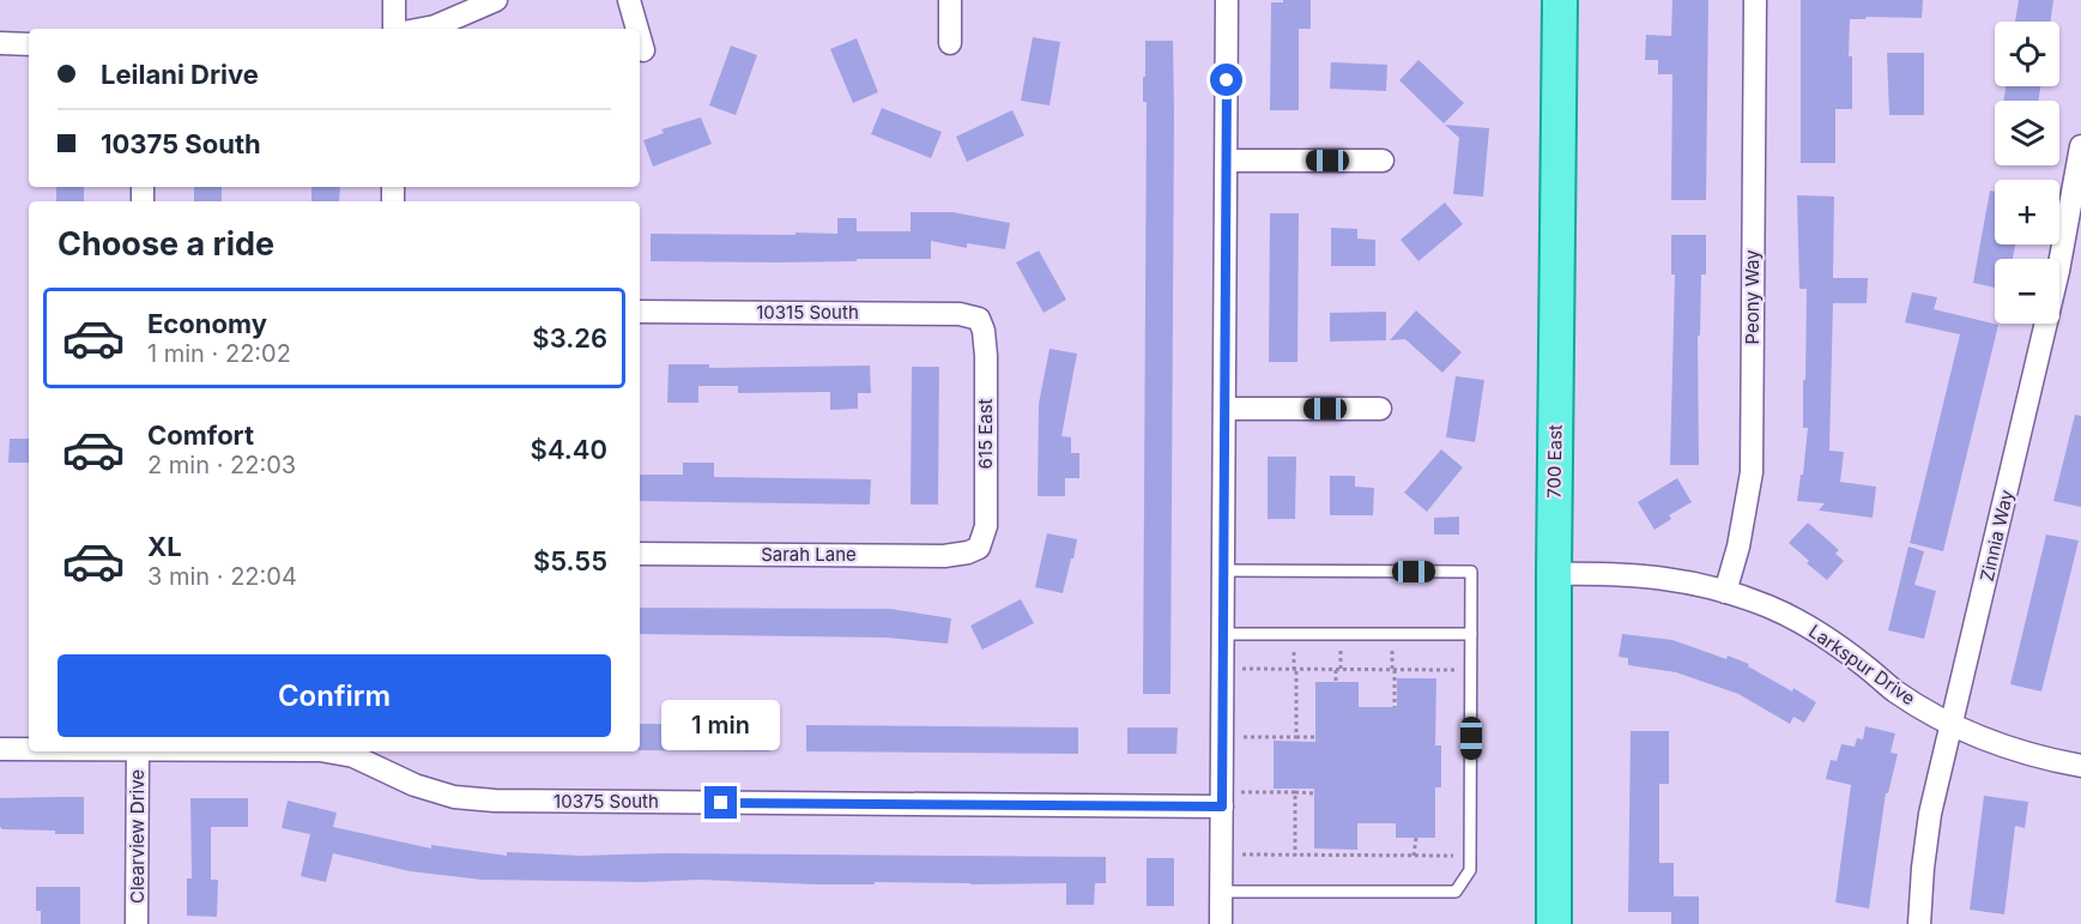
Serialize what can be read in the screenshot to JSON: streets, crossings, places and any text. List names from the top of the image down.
{
  "streets": {
    "main road": ["700 East"],
    "street": [
      "Peony Way",
      "10315 South",
      "615 East",
      "Zinnia Way",
      "Sarah Lane",
      "Larkspur Drive",
      "10375 South",
      "Clearview Drive"
    ]
  },
  "crossings": [
    ["Peony Way", "Larkspur Drive"],
    ["10315 South", "615 East"],
    ["615 East", "Sarah Lane"],
    ["700 East", "Larkspur Drive"],
    ["Zinnia Way", "Larkspur Drive"]
  ],
  "page": {
    "map_buttons": ["+", "−"],
    "banner": ["Leilani Drive", "10375 South"],
    "heading": "Choose a ride",
    "list": [
      {
        "name": "Economy",
        "note": "1 min · 22:02",
        "value": "$3.26"
      },
      {
        "name": "Comfort",
        "note": "2 min · 22:03",
        "value": "$4.40"
      },
      {
        "name": "XL",
        "note": "3 min · 22:04",
        "value": "$5.55"
      }
    ],
    "buttons": "Confirm",
    "bubble": "1 min"
  }
}
